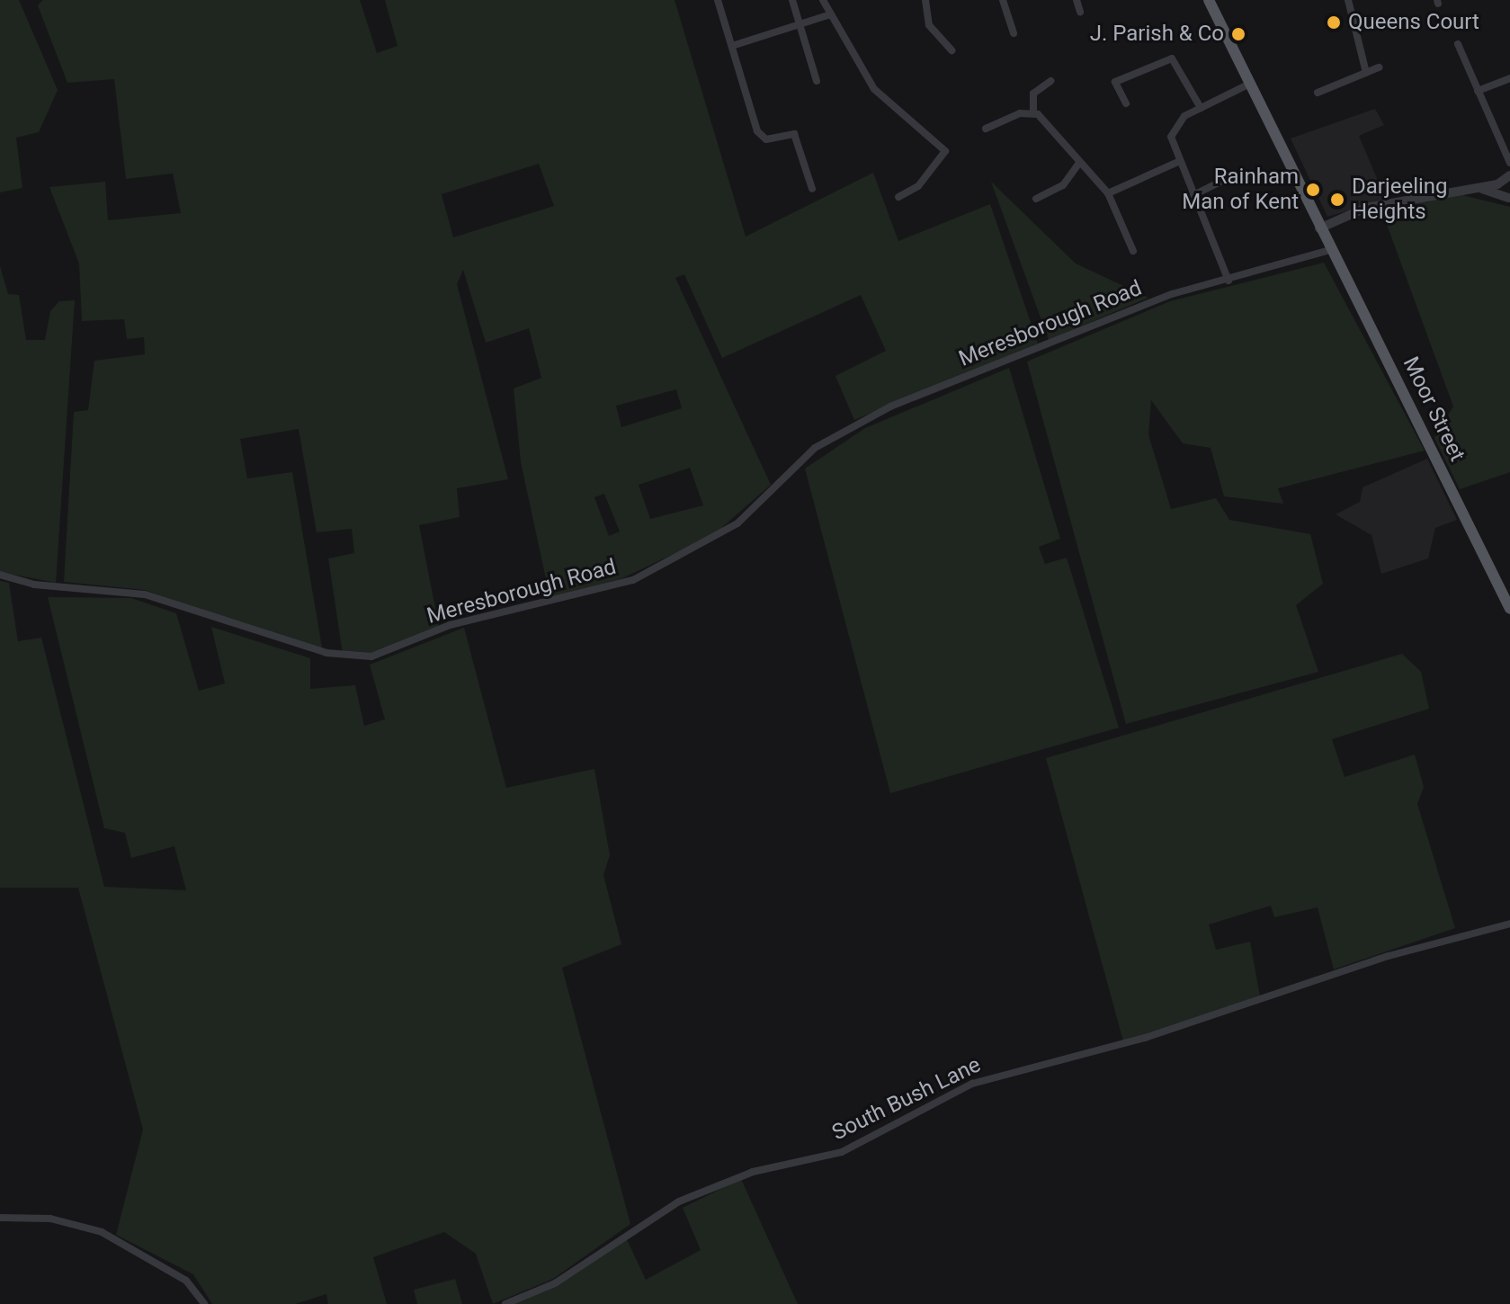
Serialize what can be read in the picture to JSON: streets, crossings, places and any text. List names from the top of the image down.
{
  "streets": {
    "main road": ["Moor Street"],
    "street": ["Meresborough Road", "South Bush Lane"]
  },
  "crossings": [
    ["Meresborough Road", "Moor Street"]
  ],
  "places": [
    "Queens Court",
    "J. Parish & Co",
    "Rainham Man of Kent",
    "Darjeeling Heights"
  ]
}
